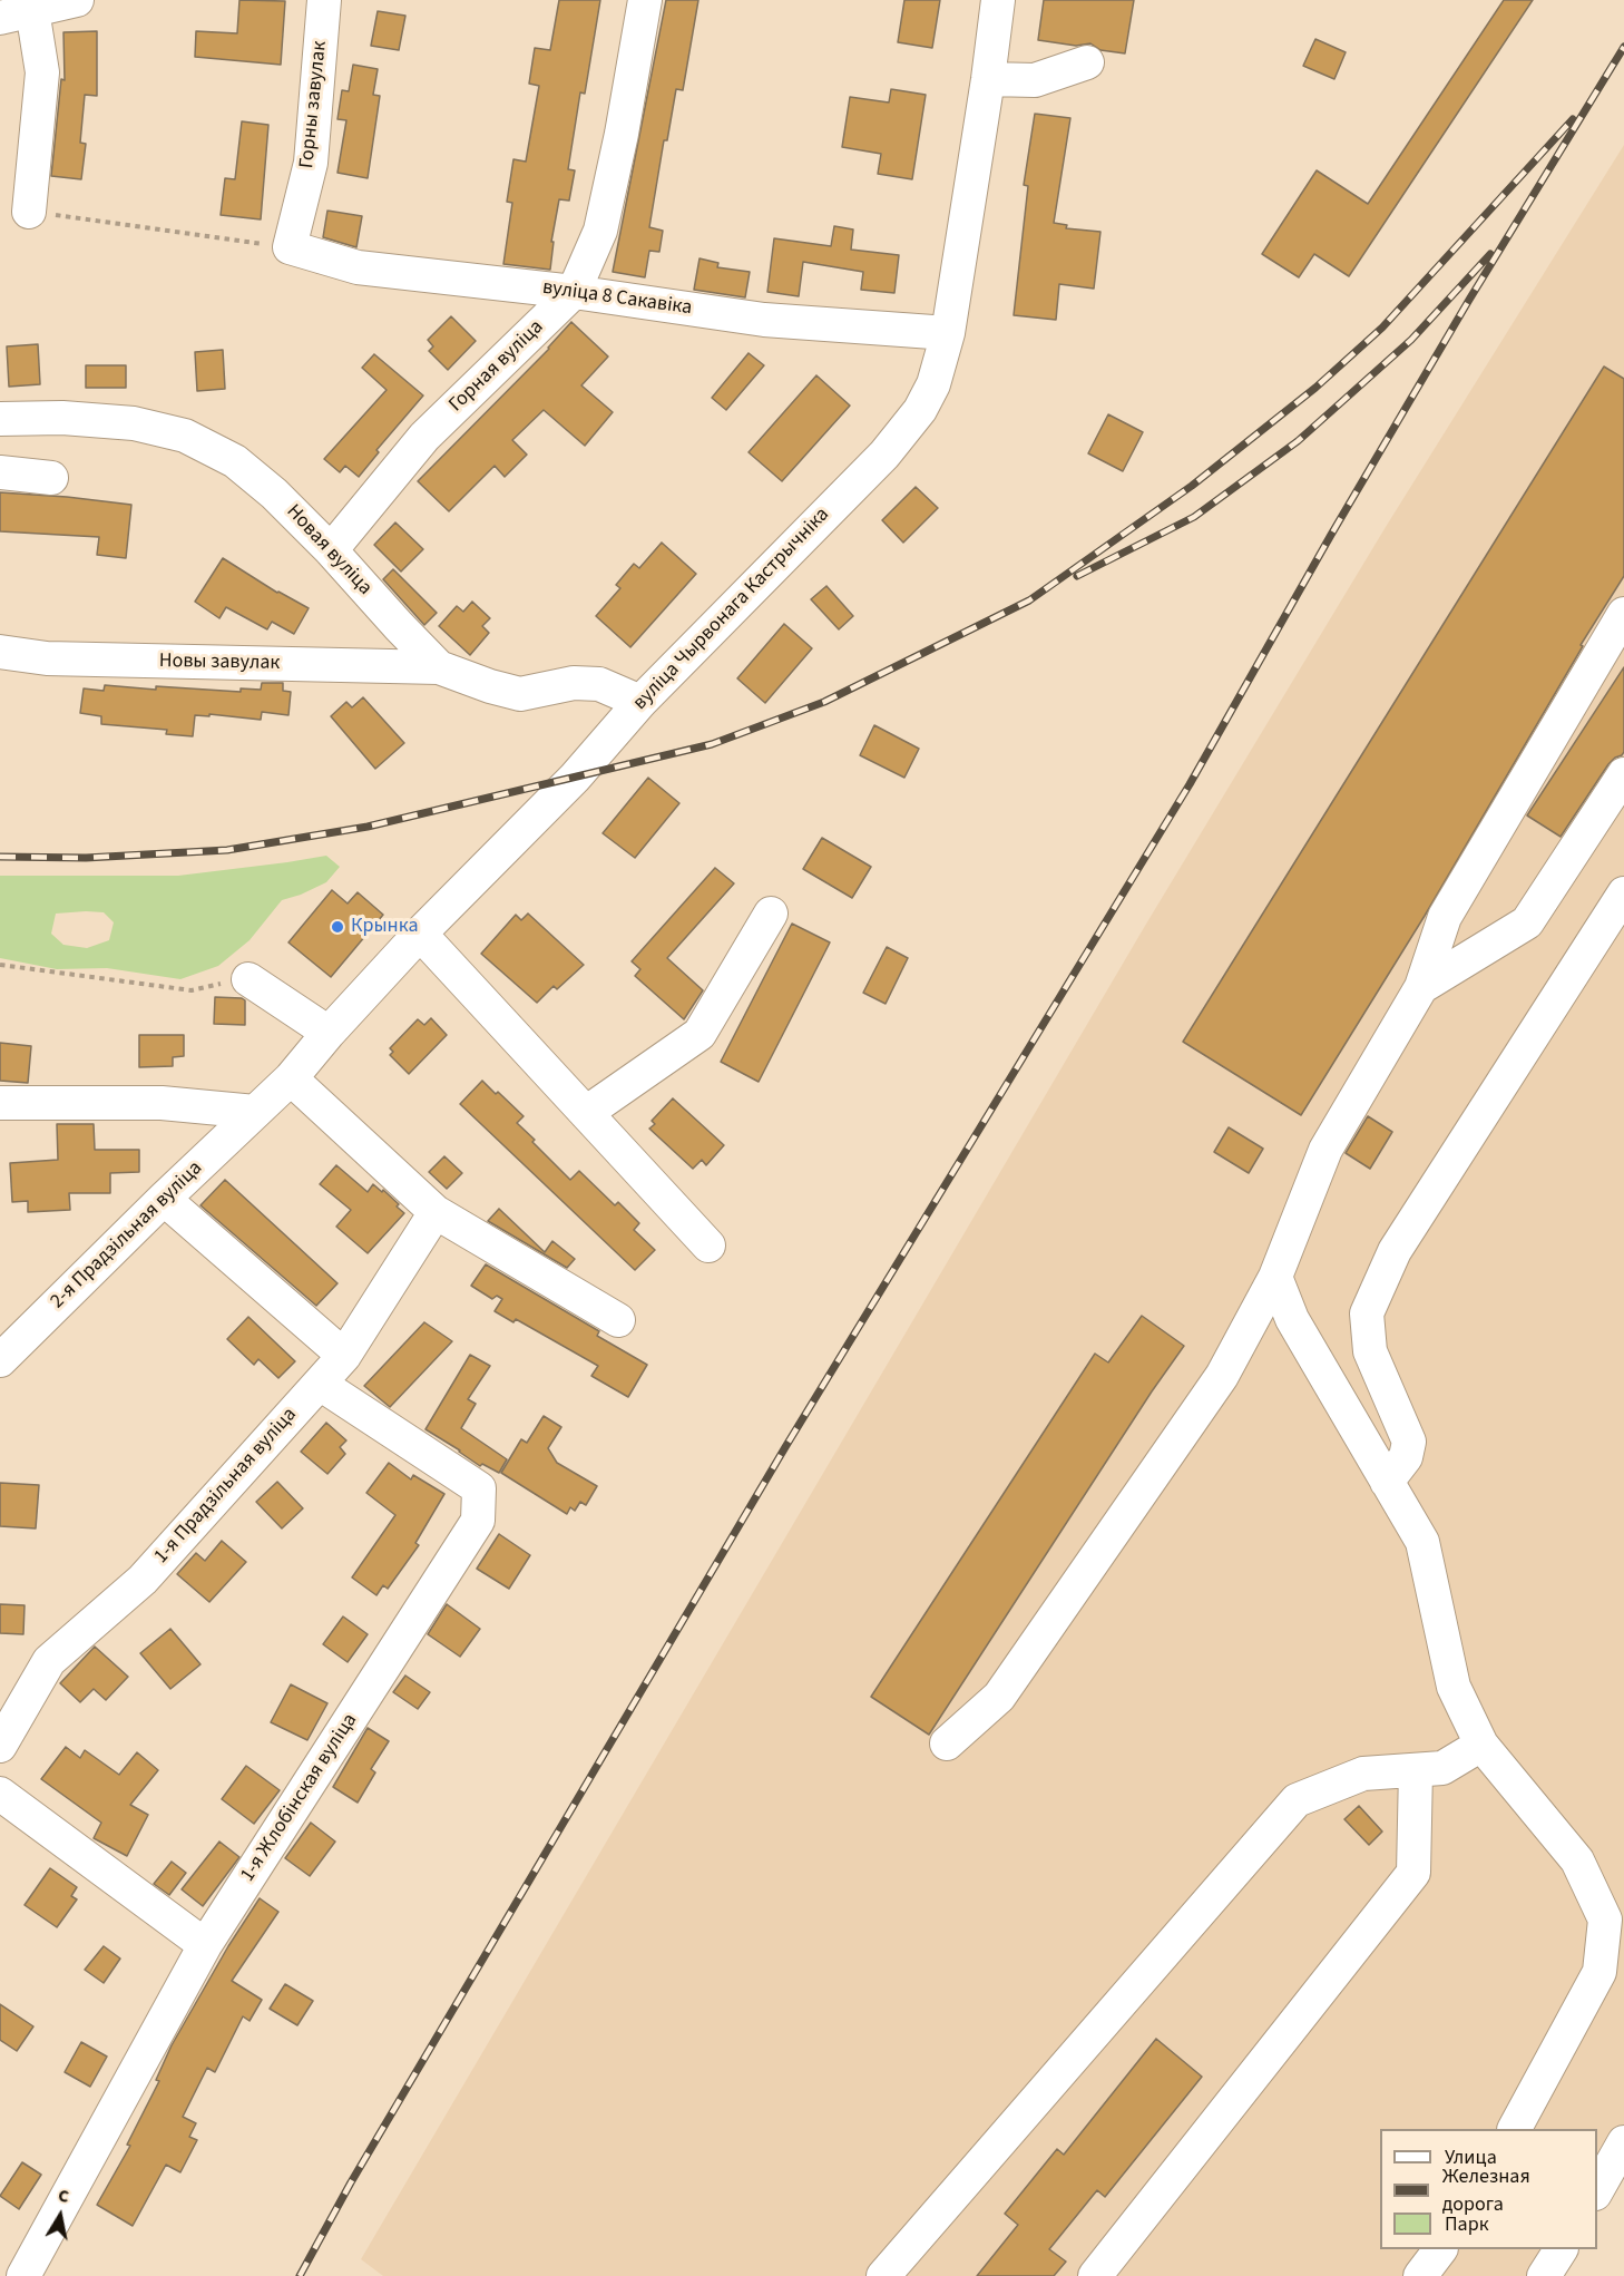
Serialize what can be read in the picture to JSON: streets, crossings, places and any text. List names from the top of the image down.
{
  "streets": {
    "street": [
      "Горны завулак",
      "вуліца 8 Сакавіка",
      "Горная вуліца",
      "Новая вуліца",
      "вуліца Чырвонага Кастрычніка",
      "Новы завулак",
      "2-я Прадзільная вуліца",
      "1-я Прадзільная вуліца",
      "1-я Жлобінская вуліца"
    ]
  },
  "crossings": [
    ["Горны завулак", "вуліца 8 Сакавіка"],
    ["вуліца 8 Сакавіка", "Горная вуліца"],
    ["вуліца 8 Сакавіка", "вуліца Чырвонага Кастрычніка"],
    ["Горная вуліца", "Новая вуліца"],
    ["Новая вуліца", "вуліца Чырвонага Кастрычніка"],
    ["Новая вуліца", "Новы завулак"],
    ["вуліца Чырвонага Кастрычніка", "2-я Прадзільная вуліца"],
    ["1-я Прадзільная вуліца", "1-я Жлобінская вуліца"]
  ],
  "places": ["Крынка"],
  "legend": ["Улица", "Железная дорога", "Парк"],
  "north": "top"
}
